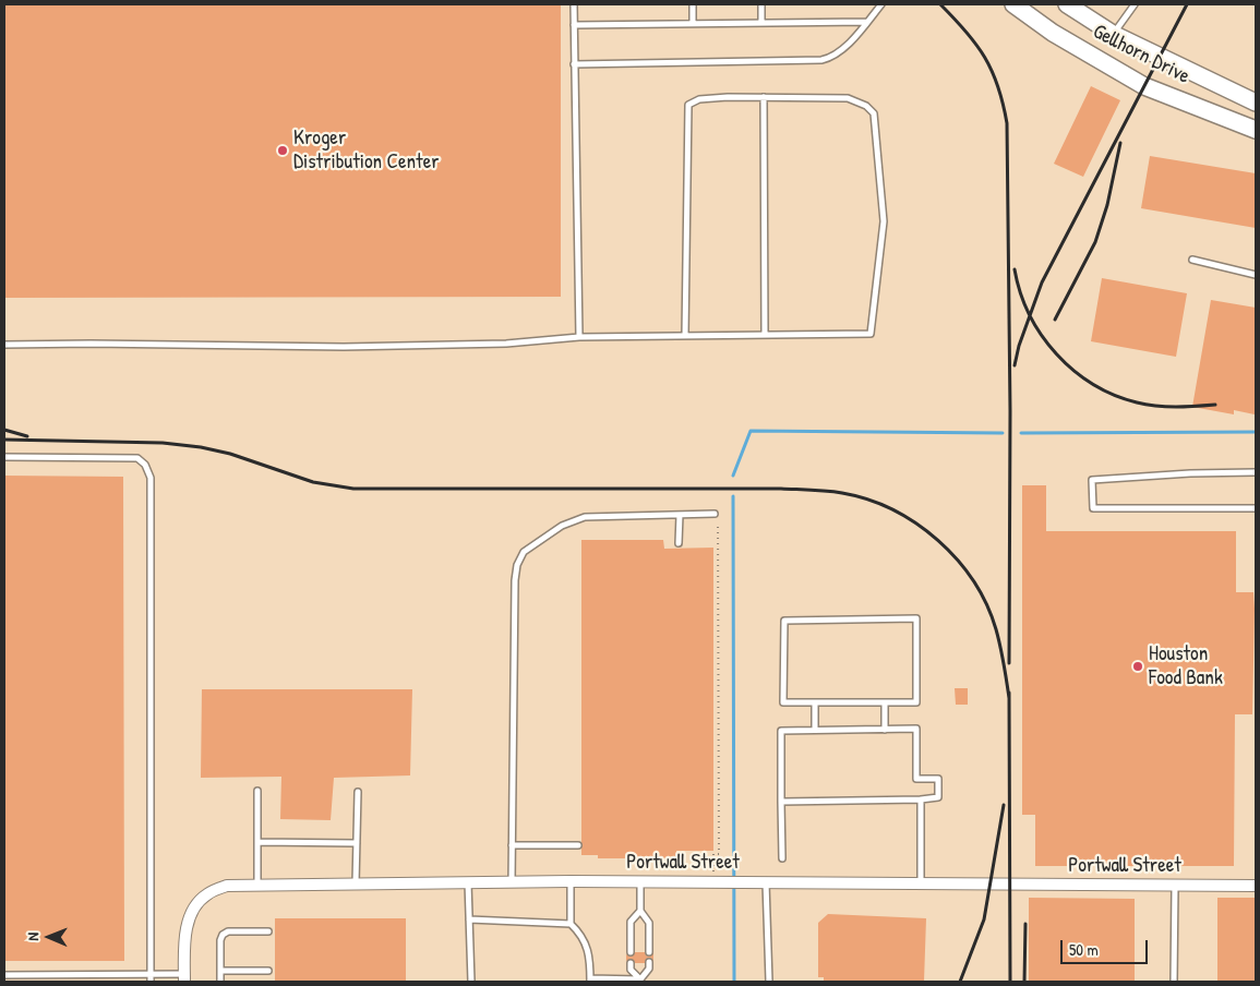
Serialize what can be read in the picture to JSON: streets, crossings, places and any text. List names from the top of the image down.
{
  "streets": {
    "main road": ["Gellhorn Drive"],
    "street": ["Portwall Street"]
  },
  "places": ["Kroger Distribution Center", "Houston Food Bank"],
  "scale_bar": "50 m",
  "north": "left"
}
